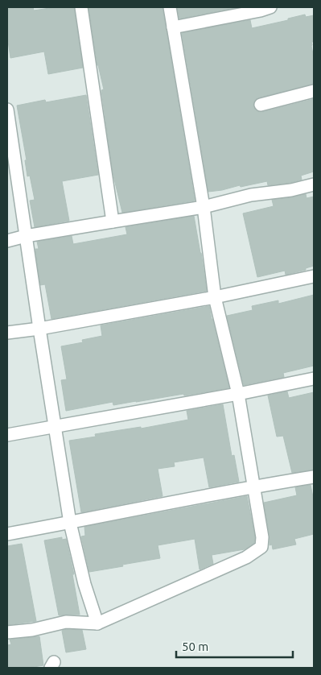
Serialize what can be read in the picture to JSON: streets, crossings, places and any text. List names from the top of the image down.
{
  "scale_bar": "50 m"
}
